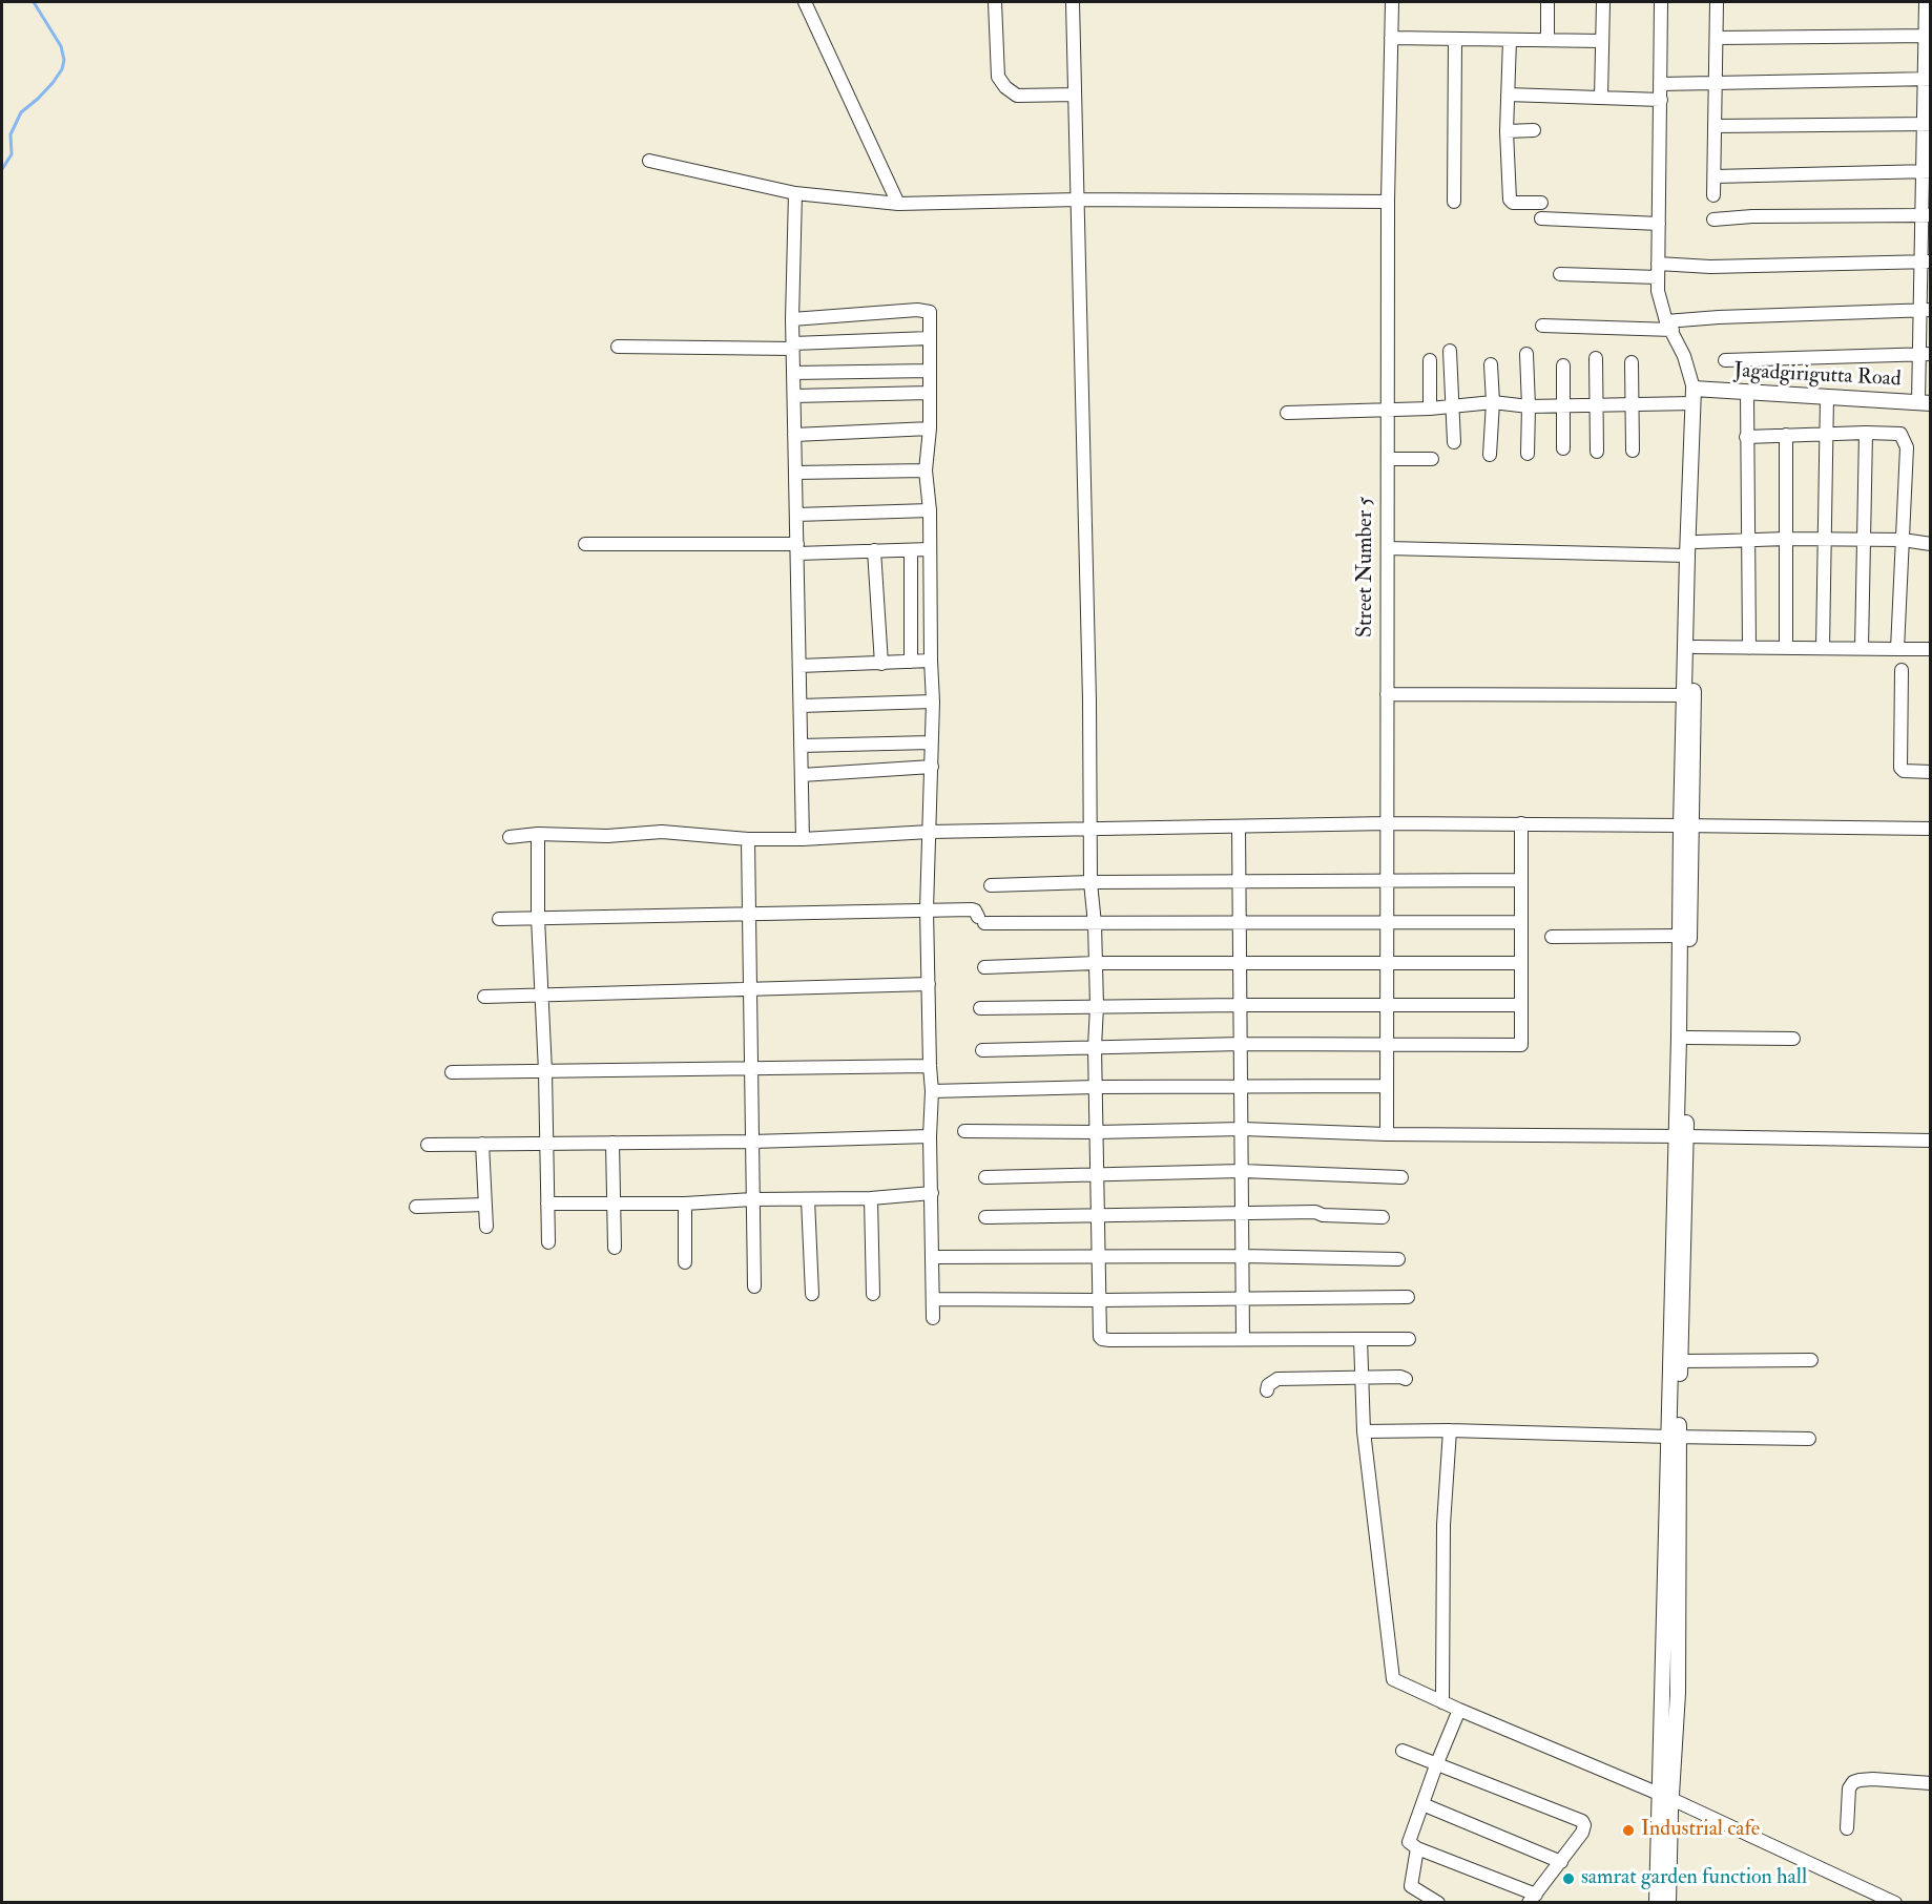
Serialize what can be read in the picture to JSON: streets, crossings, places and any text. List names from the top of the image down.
{
  "streets": {
    "street": ["Jagadgirigutta Road", "Street Number 5"]
  },
  "places": ["Industrial cafe", "samrat garden function hall"]
}
